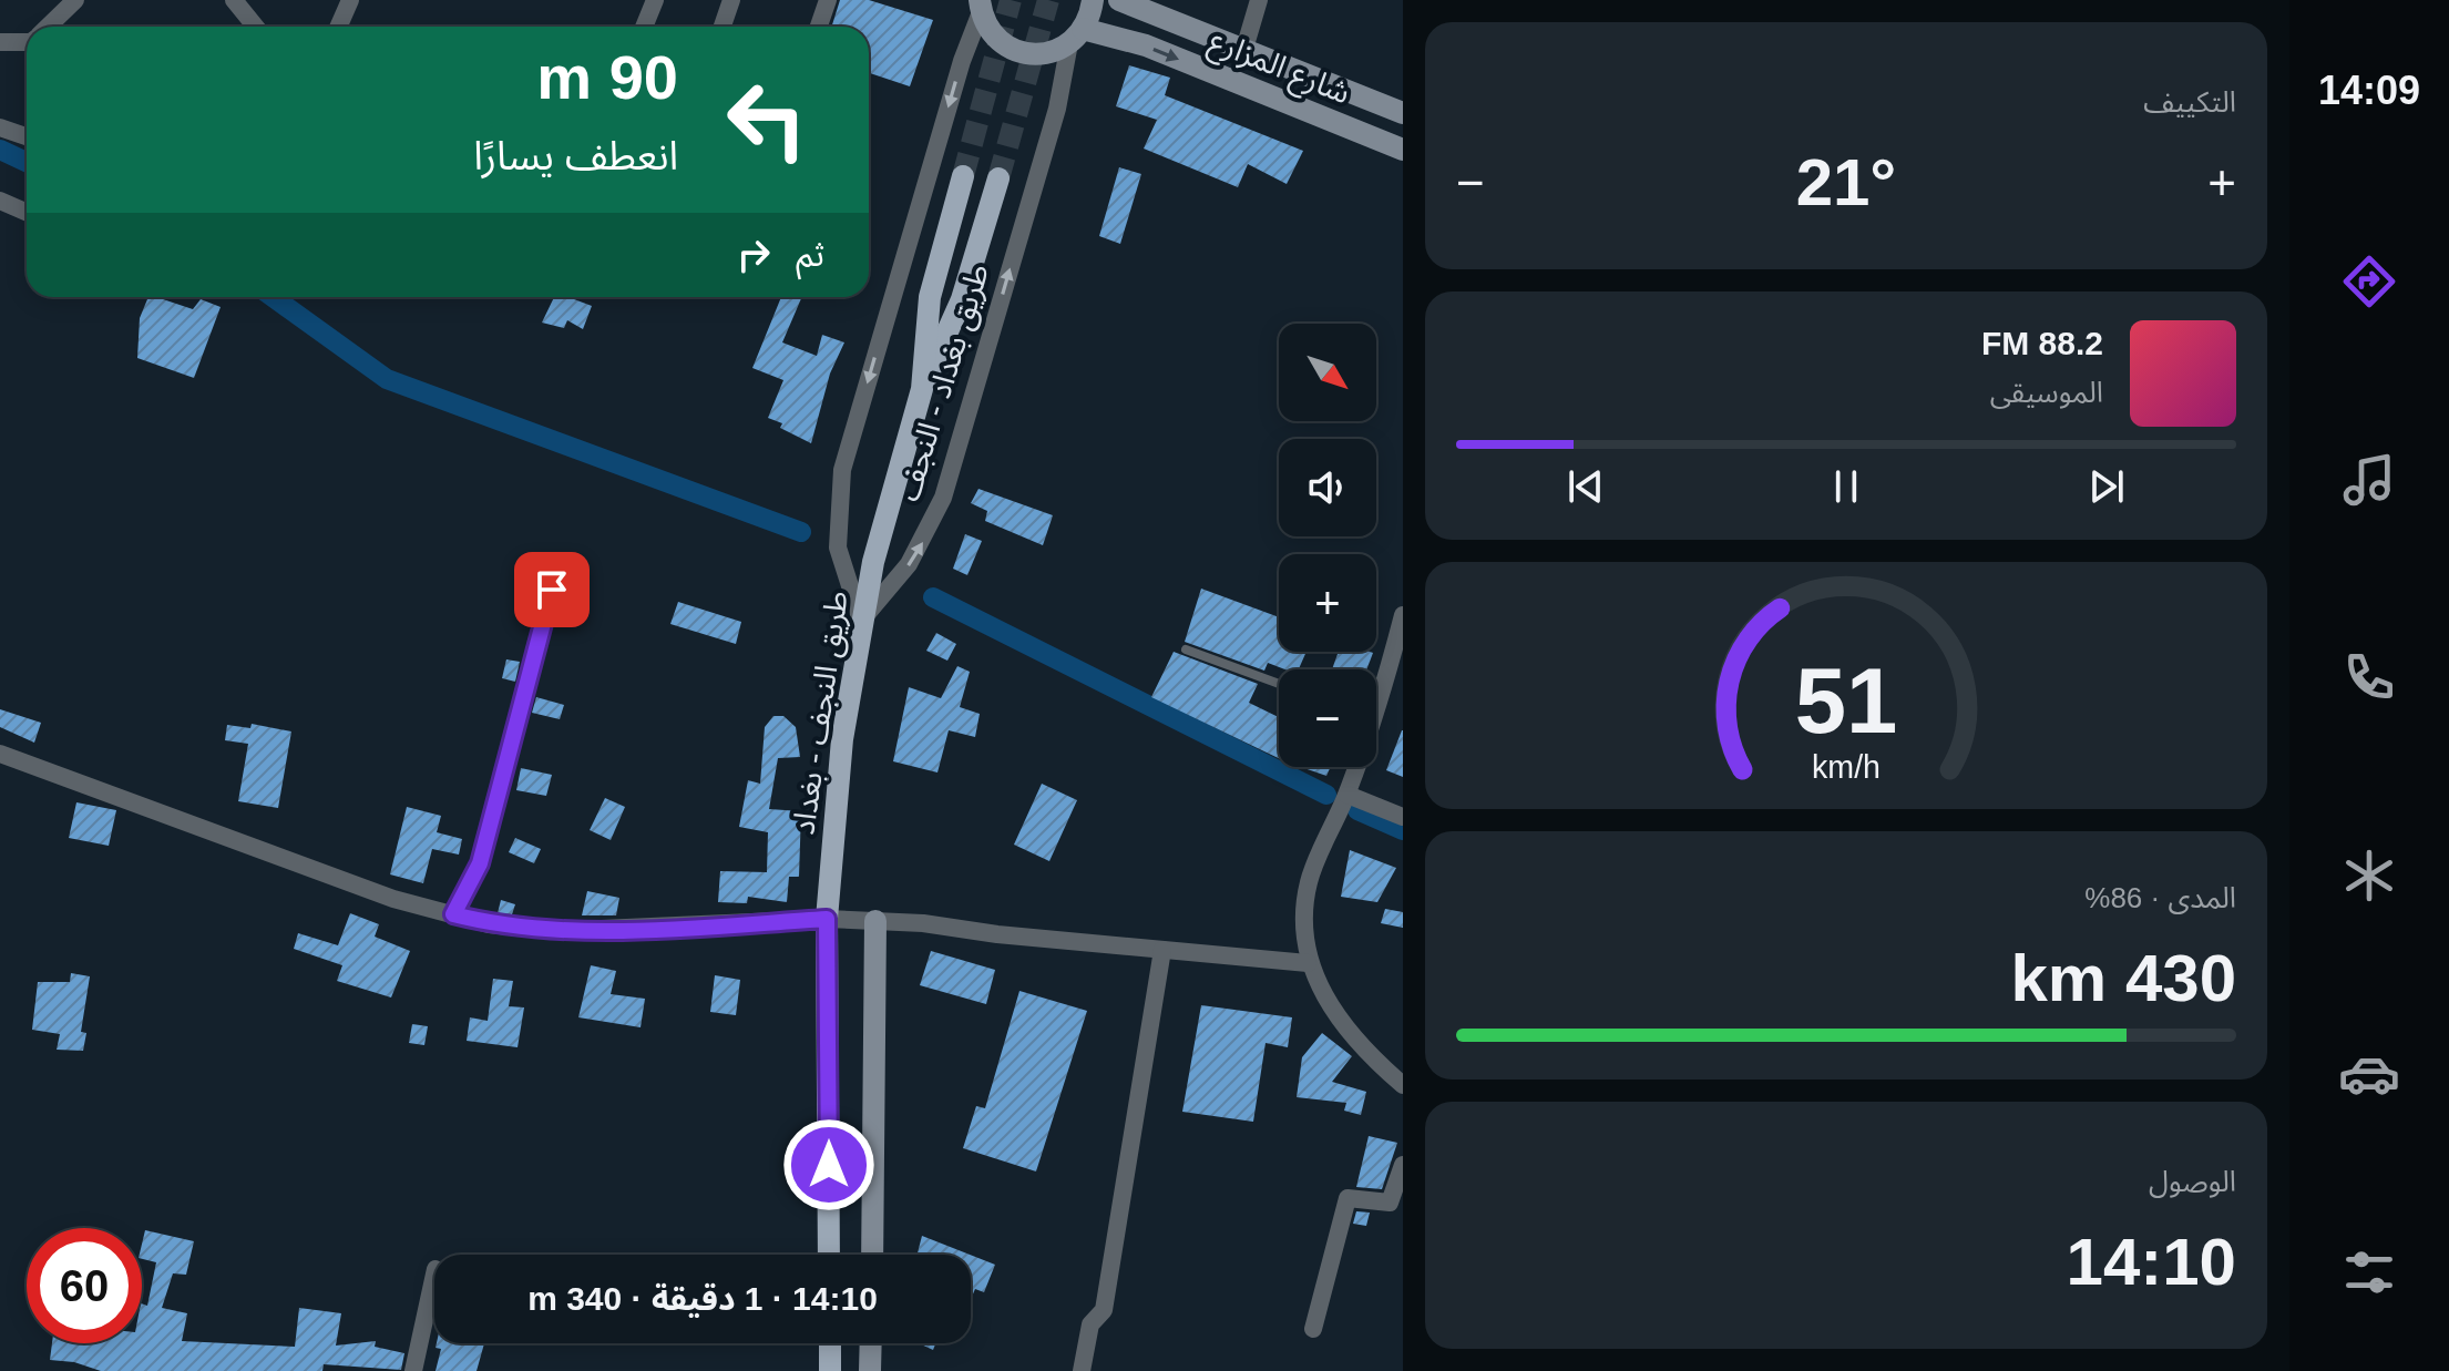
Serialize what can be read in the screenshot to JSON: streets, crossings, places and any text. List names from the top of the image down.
{
  "streets": {
    "main road": ["طريق بغداد - النجف", "طريق النجف - بغداد"],
    "street": ["شارع المزارع"]
  },
  "crossings": [
    ["شارع المزارع", "طريق بغداد - النجف"],
    ["طريق بغداد - النجف", "طريق النجف - بغداد"]
  ],
  "north": "bottom right",
  "page": {
    "tabs": "14:09",
    "tile": [
      "التكييف",
      ["المدى · 86%", "430 km"],
      ["الوصول", "14:10"]
    ],
    "turn": ["90 m", "انعطف يسارًا"],
    "heat": ["−", "21°", "+"],
    "then": "ثم",
    "song": ["88.2 FM", "الموسيقى"],
    "map_buttons": ["+", "−"],
    "limit": "60",
    "trip": "14:10 · 1 دقيقة · 340 m",
    "gauge": ["51", "km/h"]
  }
}
